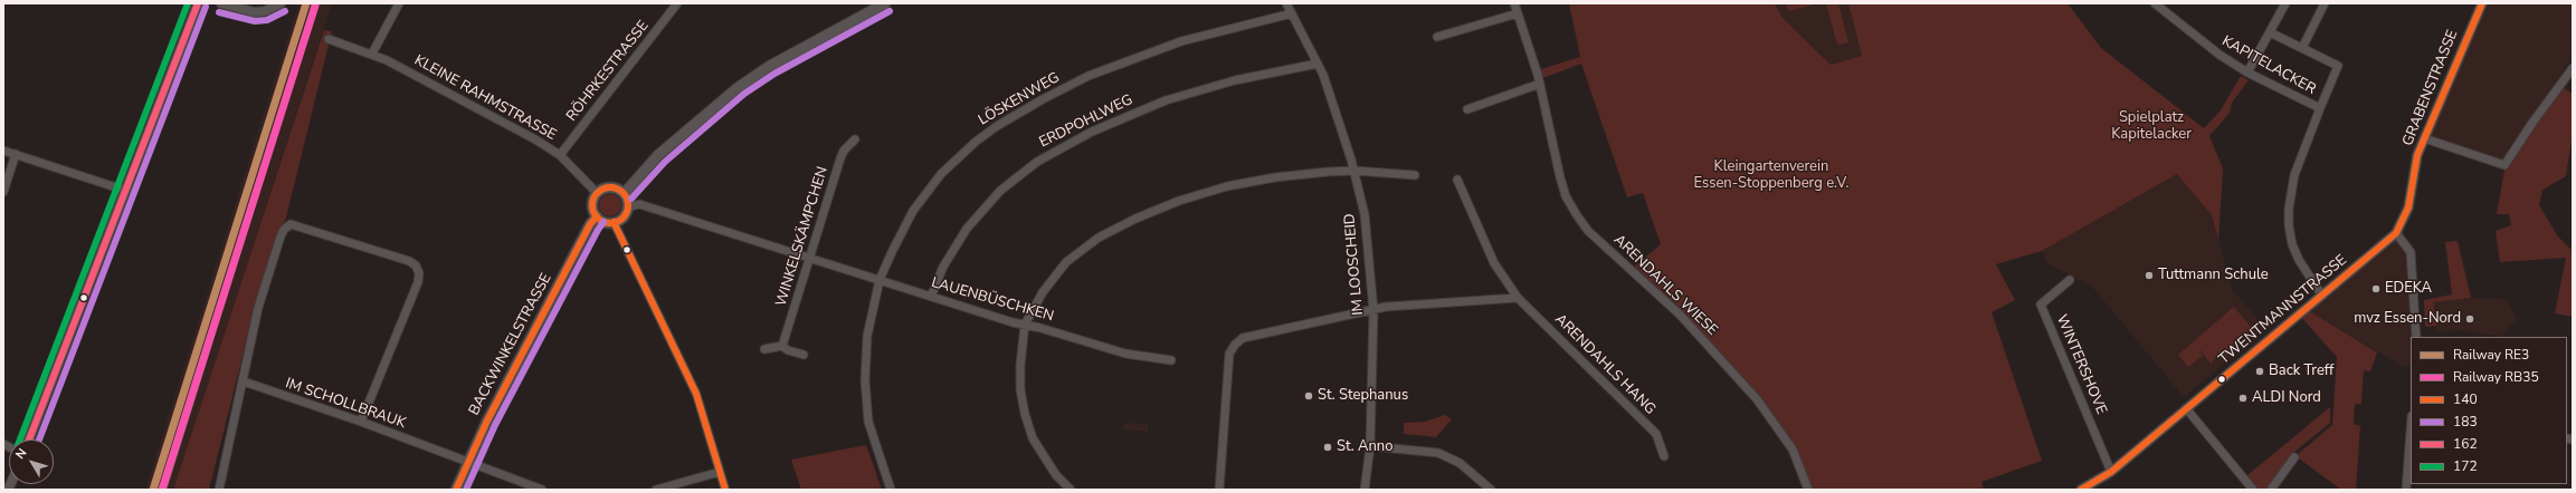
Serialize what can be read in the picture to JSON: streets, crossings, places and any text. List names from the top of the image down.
{
  "streets": {
    "main road": ["BACKWINKELSTRASSE"],
    "street": [
      "KAPITELACKER",
      "RÖHRKESTRASSE",
      "GRABENSTRASSE",
      "KLEINE RAHMSTRASSE",
      "LÖSKENWEG",
      "ERDPOHLWEG",
      "WINKELSKÄMPCHEN",
      "IM LOOSCHEID",
      "ARENDAHLS WIESE",
      "LAUENBÜSCHKEN",
      "TWENTMANNSTRASSE",
      "ARENDAHLS HANG",
      "WINTERSHOVE",
      "IM SCHOLLBRAUK"
    ]
  },
  "crossings": [
    ["KAPITELACKER", "TWENTMANNSTRASSE"],
    ["RÖHRKESTRASSE", "KLEINE RAHMSTRASSE"],
    ["GRABENSTRASSE", "TWENTMANNSTRASSE"],
    ["KLEINE RAHMSTRASSE", "LAUENBÜSCHKEN"],
    ["KLEINE RAHMSTRASSE", "BACKWINKELSTRASSE"],
    ["LÖSKENWEG", "IM LOOSCHEID"],
    ["LÖSKENWEG", "LAUENBÜSCHKEN"],
    ["ERDPOHLWEG", "IM LOOSCHEID"],
    ["ERDPOHLWEG", "LAUENBÜSCHKEN"],
    ["WINKELSKÄMPCHEN", "LAUENBÜSCHKEN"],
    ["LAUENBÜSCHKEN", "BACKWINKELSTRASSE"],
    ["TWENTMANNSTRASSE", "WINTERSHOVE"],
    ["BACKWINKELSTRASSE", "IM SCHOLLBRAUK"]
  ],
  "parks": ["Spielplatz Kapitelacker", "Kleingartenverein Essen-Stoppenberg e.V."],
  "places": [
    "Tuttmann Schule",
    "EDEKA",
    "mvz Essen-Nord",
    "Back Treff",
    "St. Stephanus",
    "ALDI Nord",
    "St. Anno"
  ],
  "lines": [
    "rail line RE3",
    "transit line 140",
    "transit line 162",
    "transit line 172",
    "rail line RB35",
    "transit line 183"
  ],
  "legend": [
    "Railway RE3",
    "Railway RB35",
    "140",
    "183",
    "162",
    "172"
  ],
  "north": "top left"
}
